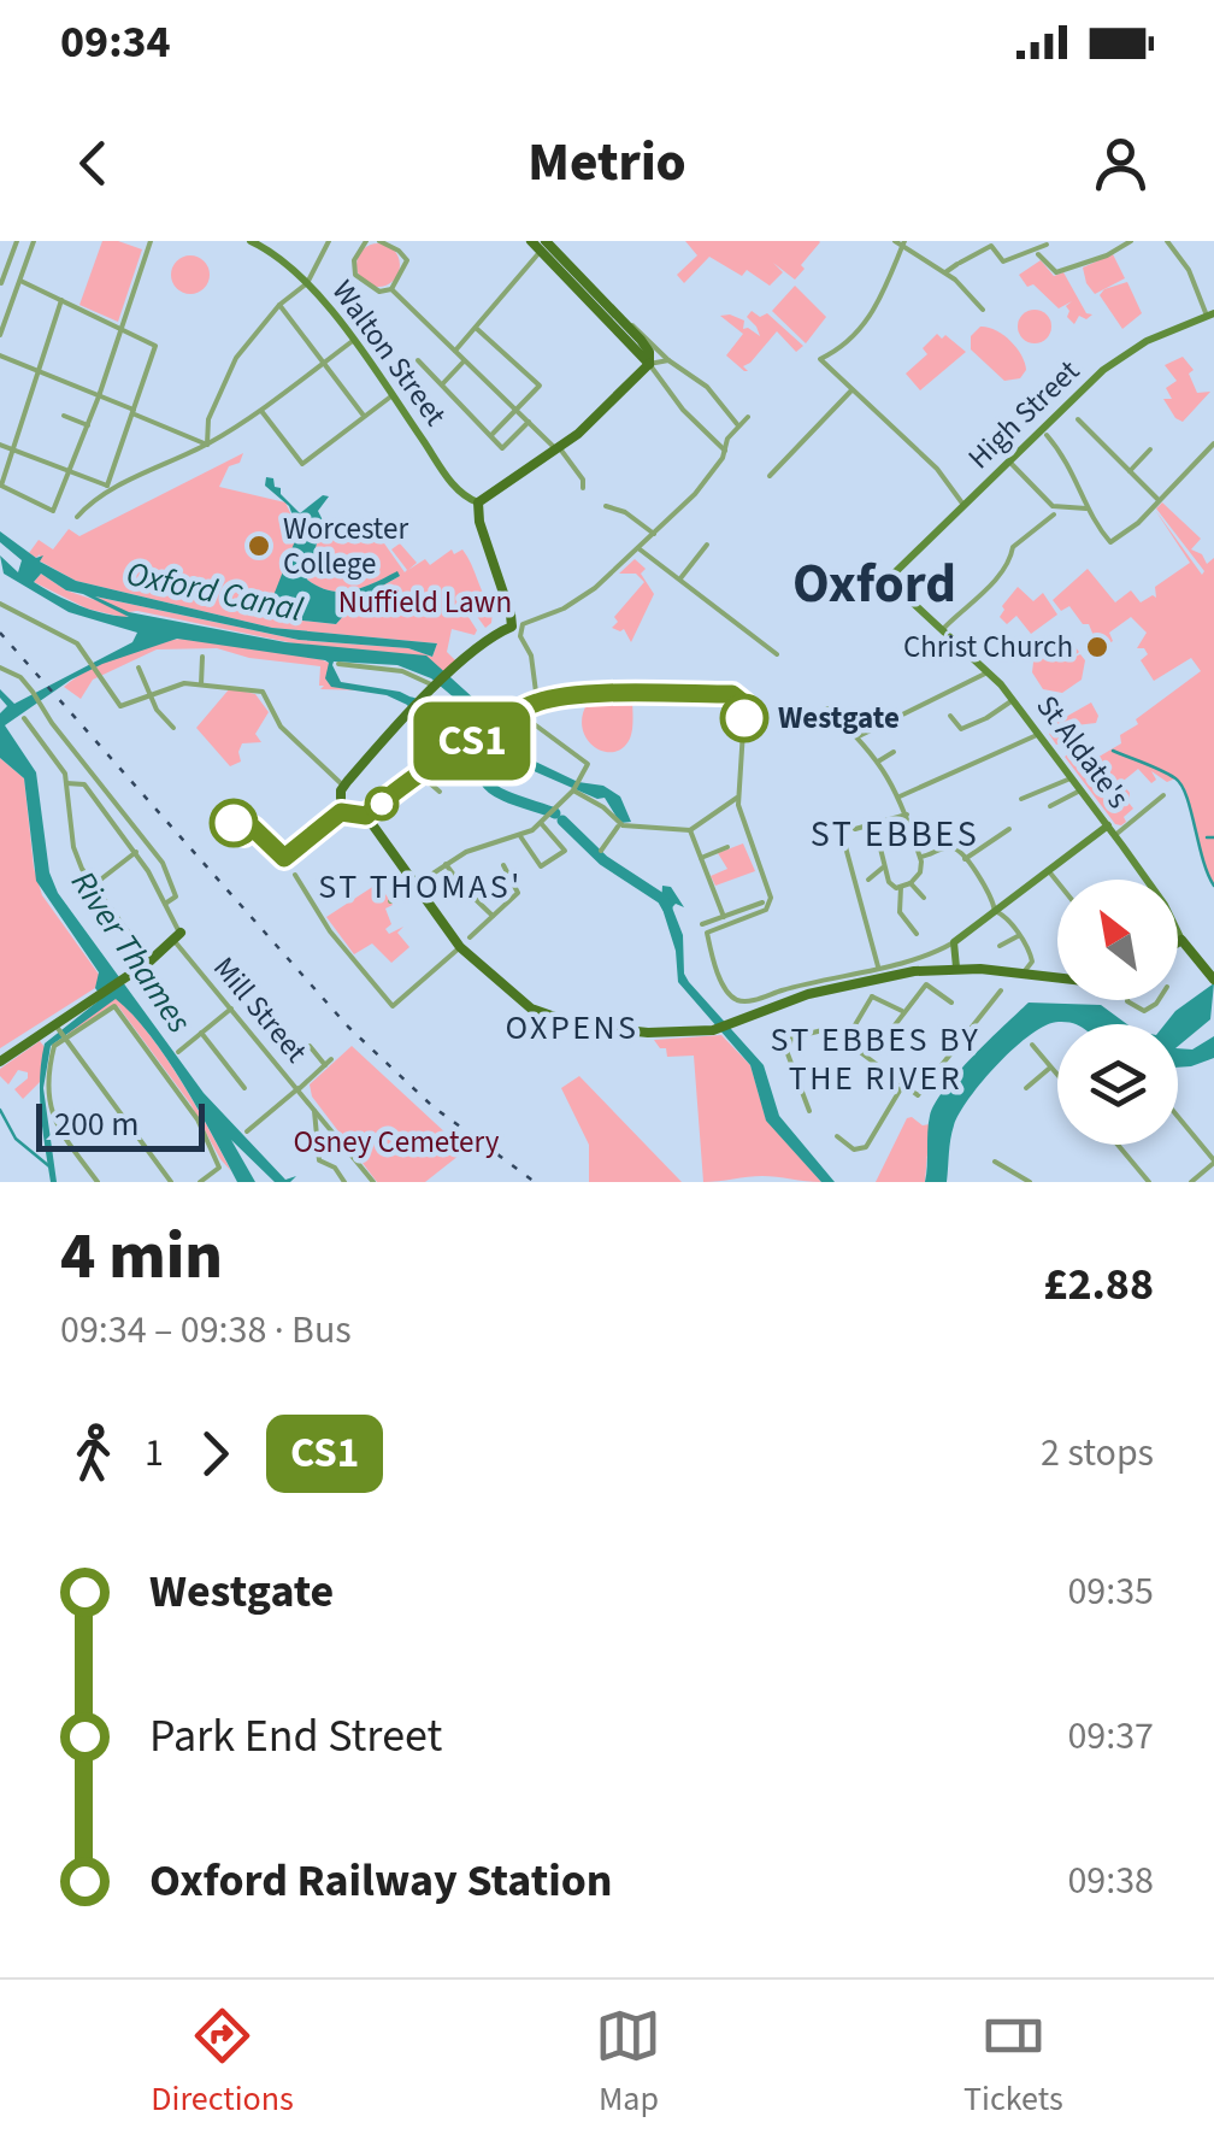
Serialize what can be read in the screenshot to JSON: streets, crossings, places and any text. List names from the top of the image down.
{
  "streets": {
    "main road": ["St Aldate's"],
    "street": ["Walton Street", "High Street", "Mill Street"]
  },
  "crossings": [
    ["High Street", "St Aldate's"]
  ],
  "districts": [
    "Oxford",
    "ST EBBES",
    "ST THOMAS'",
    "OXPENS",
    "ST EBBES BY THE RIVER"
  ],
  "water": ["Oxford Canal", "River Thames"],
  "parks": ["Nuffield Lawn", "Osney Cemetery"],
  "places": ["Worcester College", "Christ Church", "Westgate"],
  "lines": ["bus line CS1"],
  "scale_bar": "200 m",
  "north": "top left",
  "page": {
    "status": "09:34",
    "header": "Metrio",
    "on_map": "CS1",
    "scale": "200 m",
    "heading": ["4 min", "09:34 – 09:38 · Bus", "£2.88"],
    "legs": ["1", "CS1", "2 stops"],
    "list": [
      {
        "name": "Westgate",
        "value": "09:35"
      },
      {
        "name": "Park End Street",
        "value": "09:37"
      },
      {
        "name": "Oxford Railway Station",
        "value": "09:38"
      }
    ],
    "tabs": ["Directions", "Map", "Tickets"]
  }
}
